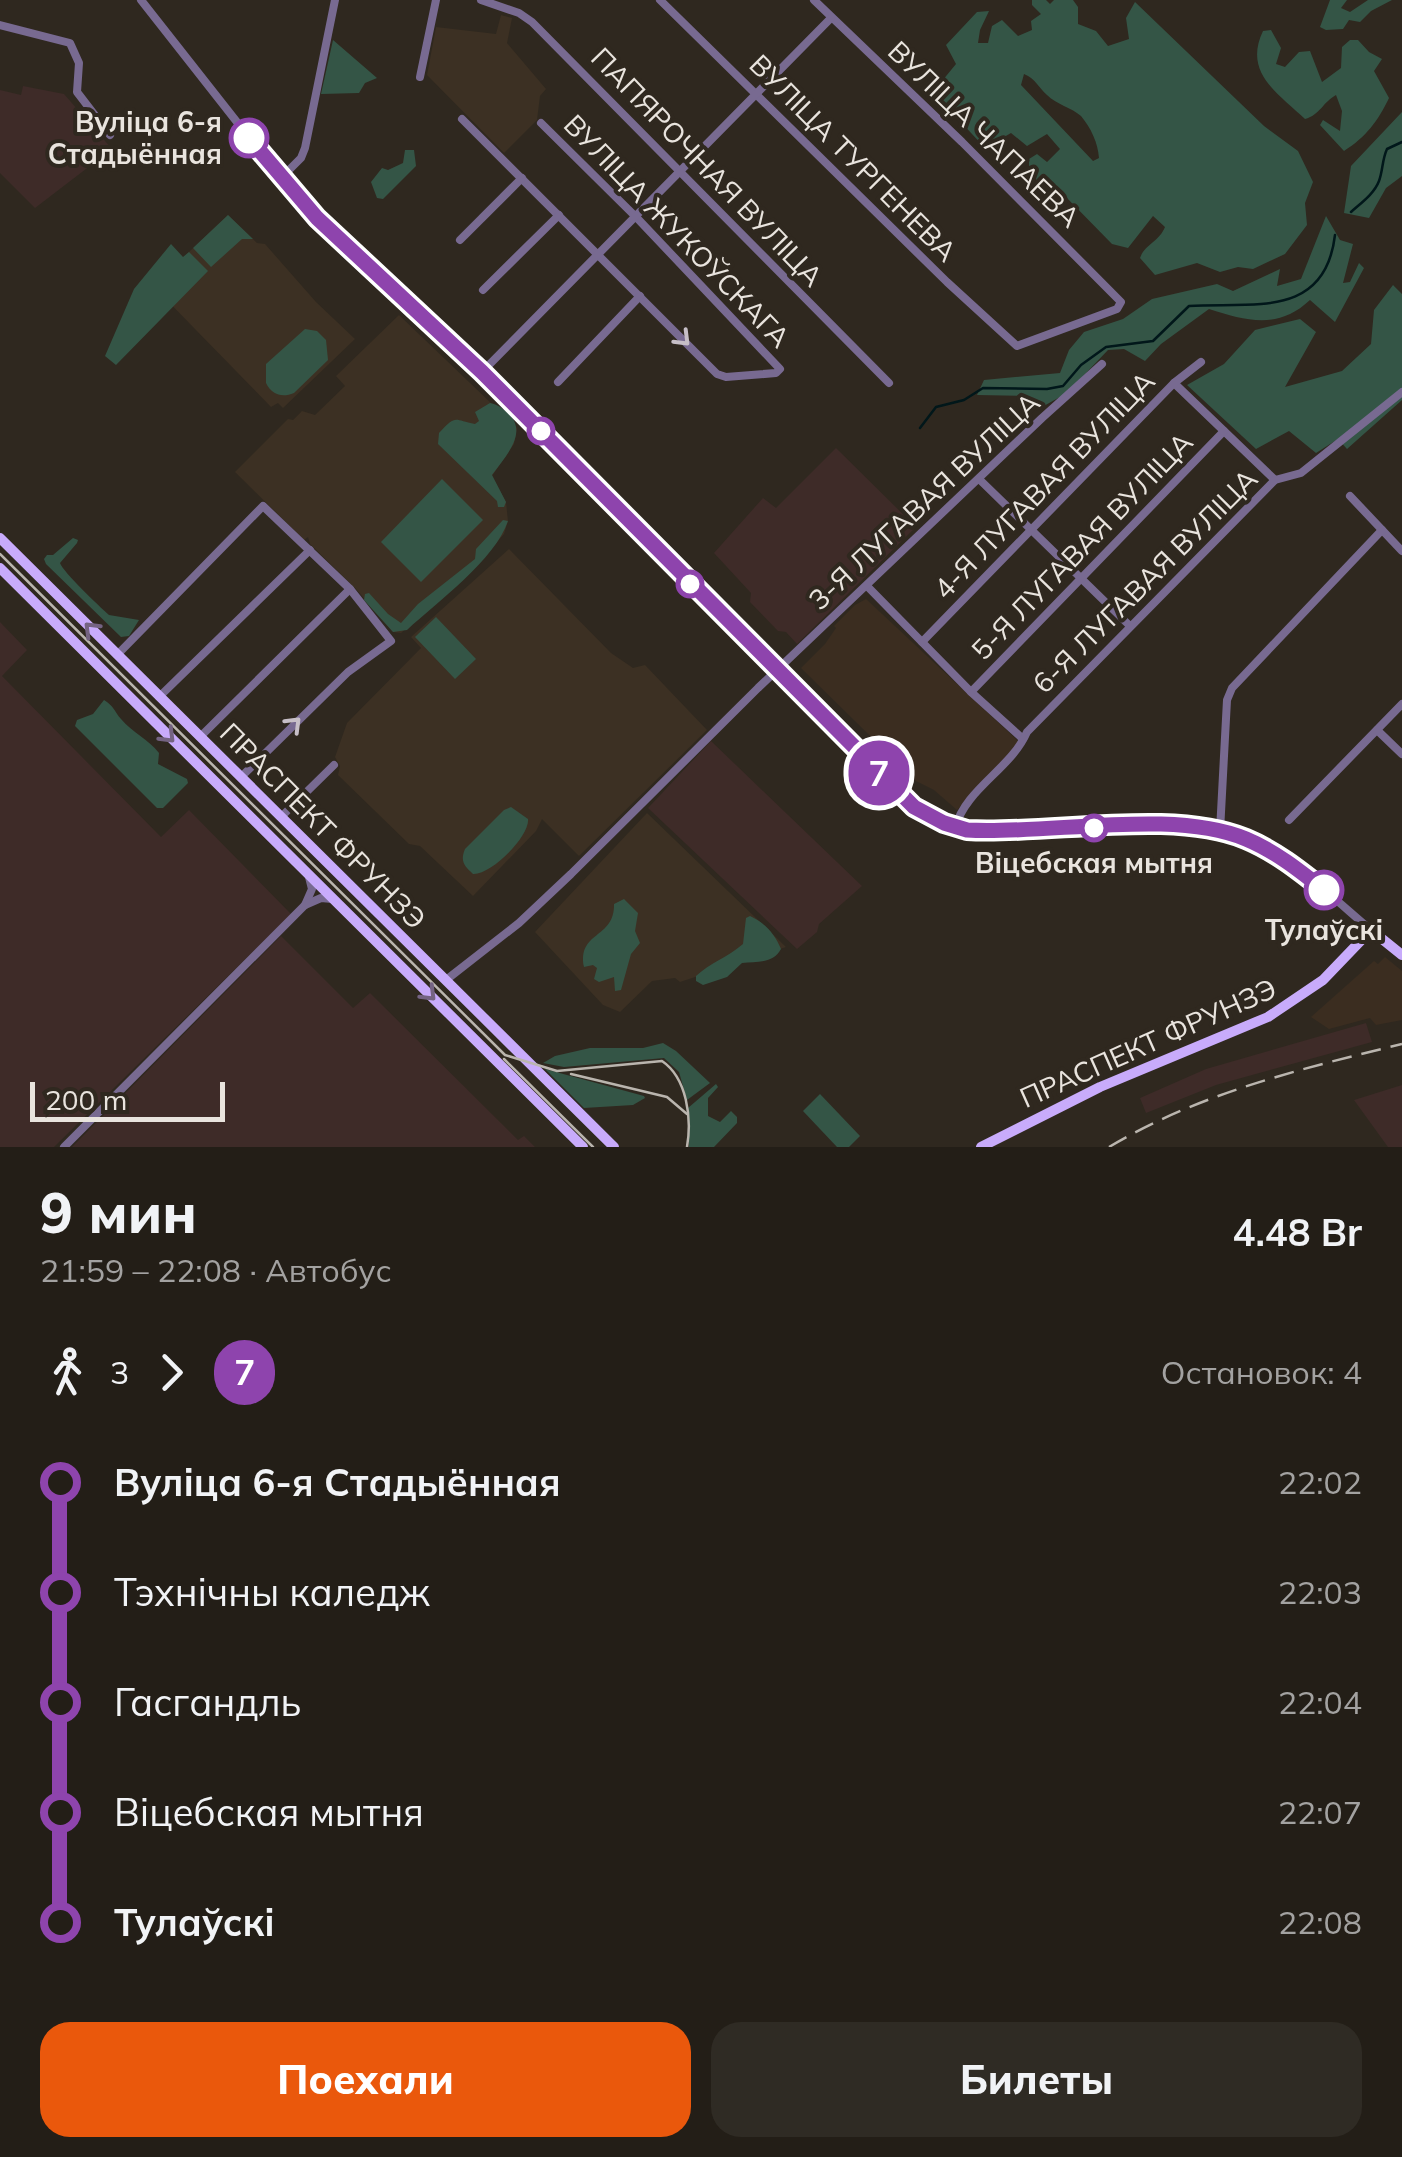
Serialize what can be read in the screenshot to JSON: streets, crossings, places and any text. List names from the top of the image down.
{
  "streets": {
    "main road": ["ПРАСПЕКТ ФРУНЗЭ"],
    "street": [
      "ВУЛІЦА ЧАПАЕВА",
      "ВУЛІЦА ТУРГЕНЕВА",
      "ПАПЯРОЧНАЯ ВУЛІЦА",
      "ВУЛІЦА ЖУКОЎСКАГА",
      "4-Я ЛУГАВАЯ ВУЛІЦА",
      "3-Я ЛУГАВАЯ ВУЛІЦА",
      "5-Я ЛУГАВАЯ ВУЛІЦА",
      "6-Я ЛУГАВАЯ ВУЛІЦА"
    ]
  },
  "crossings": [
    ["ВУЛІЦА ЧАПАЕВА", "ВУЛІЦА ТУРГЕНЕВА"],
    ["3-Я ЛУГАВАЯ ВУЛІЦА", "ПРАСПЕКТ ФРУНЗЭ"]
  ],
  "places": ["Вуліца 6-я Стадыённая", "Віцебская мытня", "Тулаўскі"],
  "lines": ["bus line 7"],
  "scale_bar": "200 m",
  "page": {
    "on_map": "7",
    "scale": "200 m",
    "heading": ["9 мин", "21:59 – 22:08 · Автобус", "4.48 Br"],
    "legs": ["3", "7", "Остановок: 4"],
    "list": [
      {
        "name": "Вуліца 6-я Стадыённая",
        "value": "22:02"
      },
      {
        "name": "Тэхнічны каледж",
        "value": "22:03"
      },
      {
        "name": "Гасгандль",
        "value": "22:04"
      },
      {
        "name": "Віцебская мытня",
        "value": "22:07"
      },
      {
        "name": "Тулаўскі",
        "value": "22:08"
      }
    ],
    "buttons": ["Поехали", "Билеты"]
  }
}
